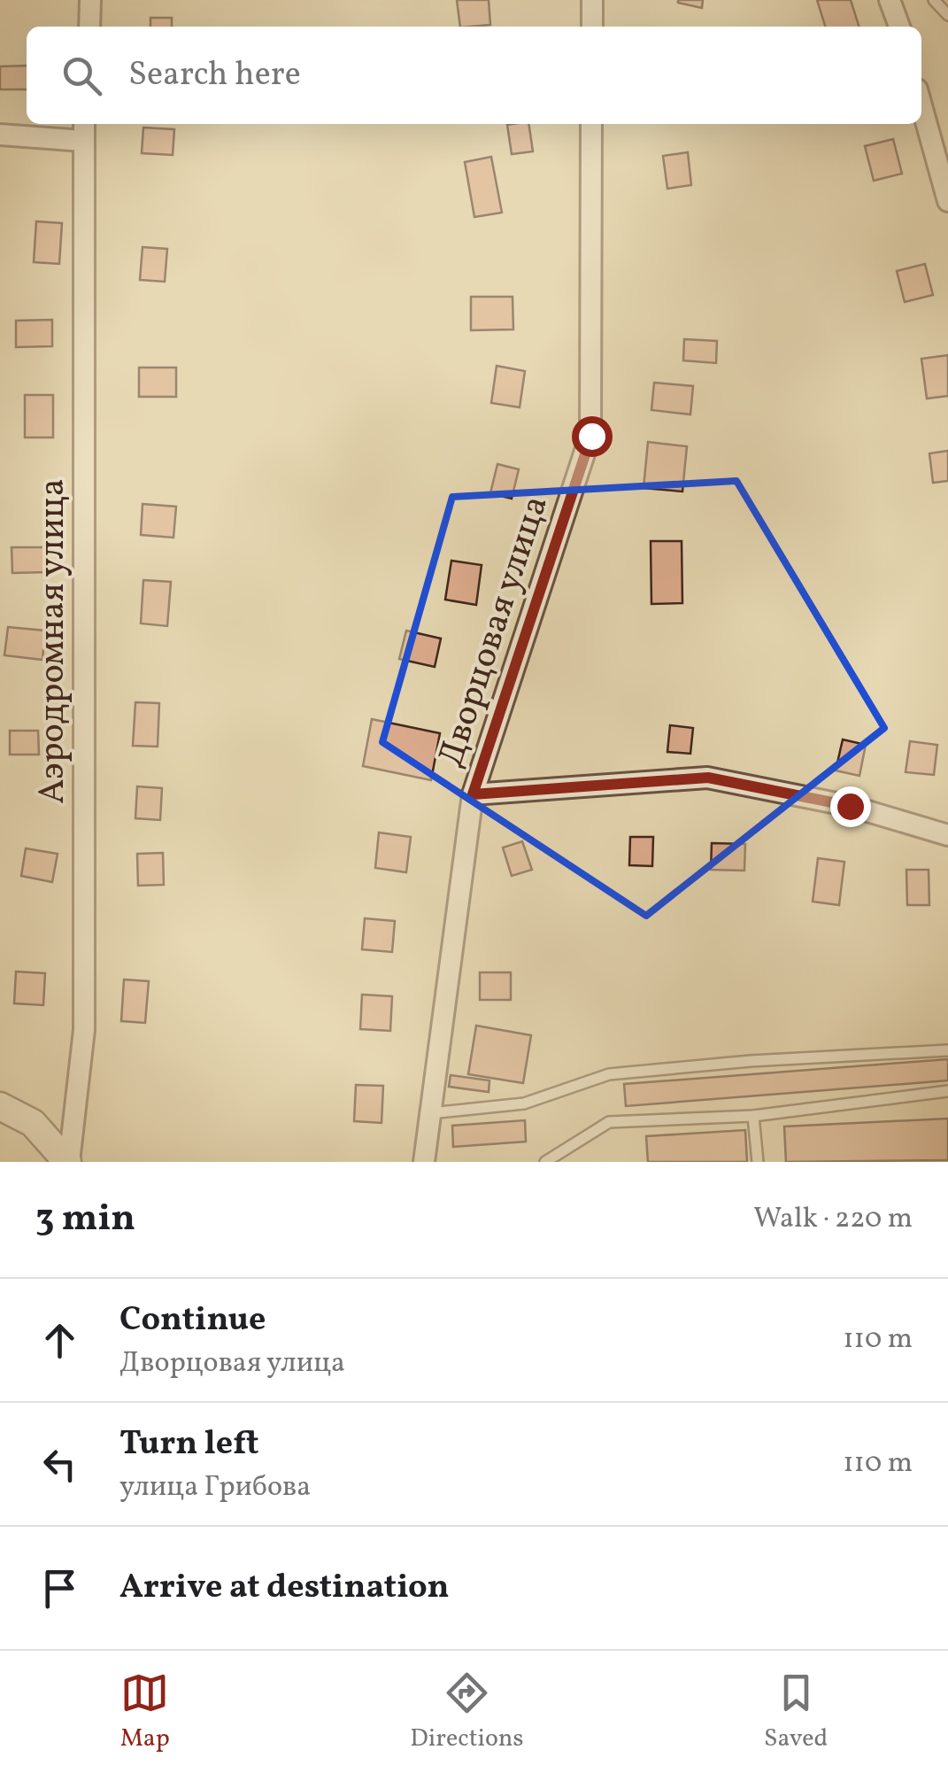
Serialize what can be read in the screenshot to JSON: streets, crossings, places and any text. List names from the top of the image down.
{
  "streets": {
    "street": ["Дворцовая улица", "Аэродромная улица"]
  },
  "page": {
    "search": "Search here",
    "heading": ["3 min", "Walk · 220 m"],
    "list": [
      ["Continue", "Дворцовая улица", "110 m"],
      ["Turn left", "улица Грибова", "110 m"],
      "Arrive at destination"
    ],
    "nav": ["Map", "Directions", "Saved"]
  }
}
